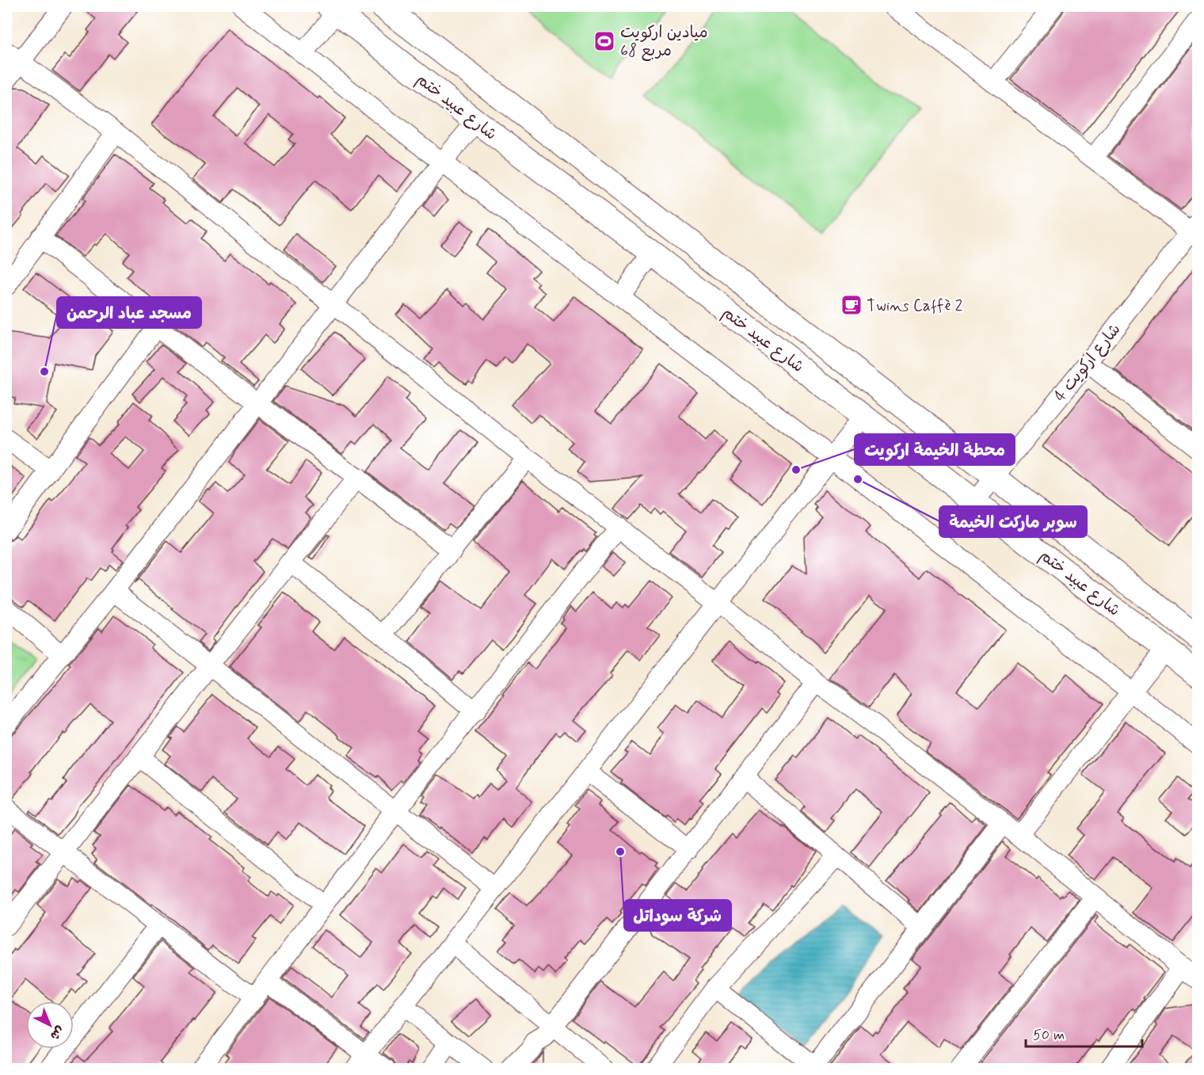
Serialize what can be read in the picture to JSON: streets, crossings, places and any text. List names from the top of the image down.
{
  "streets": {
    "main road": ["شارع عبيد ختم"],
    "street": ["شارع اركويت 4"]
  },
  "crossings": [
    ["شارع عبيد ختم", "شارع اركويت 4"]
  ],
  "places": {
    "sports": ["ميادين اركويت مربع 68"],
    "cafe": ["Twins Caffè 2"],
    "other": [
      "مسجد عباد الرحمن",
      "محطة الخيمة اركويت",
      "سوبر ماركت الخيمة",
      "شركة سوداتل"
    ]
  },
  "scale_bar": "50 m",
  "north": "bottom right"
}
